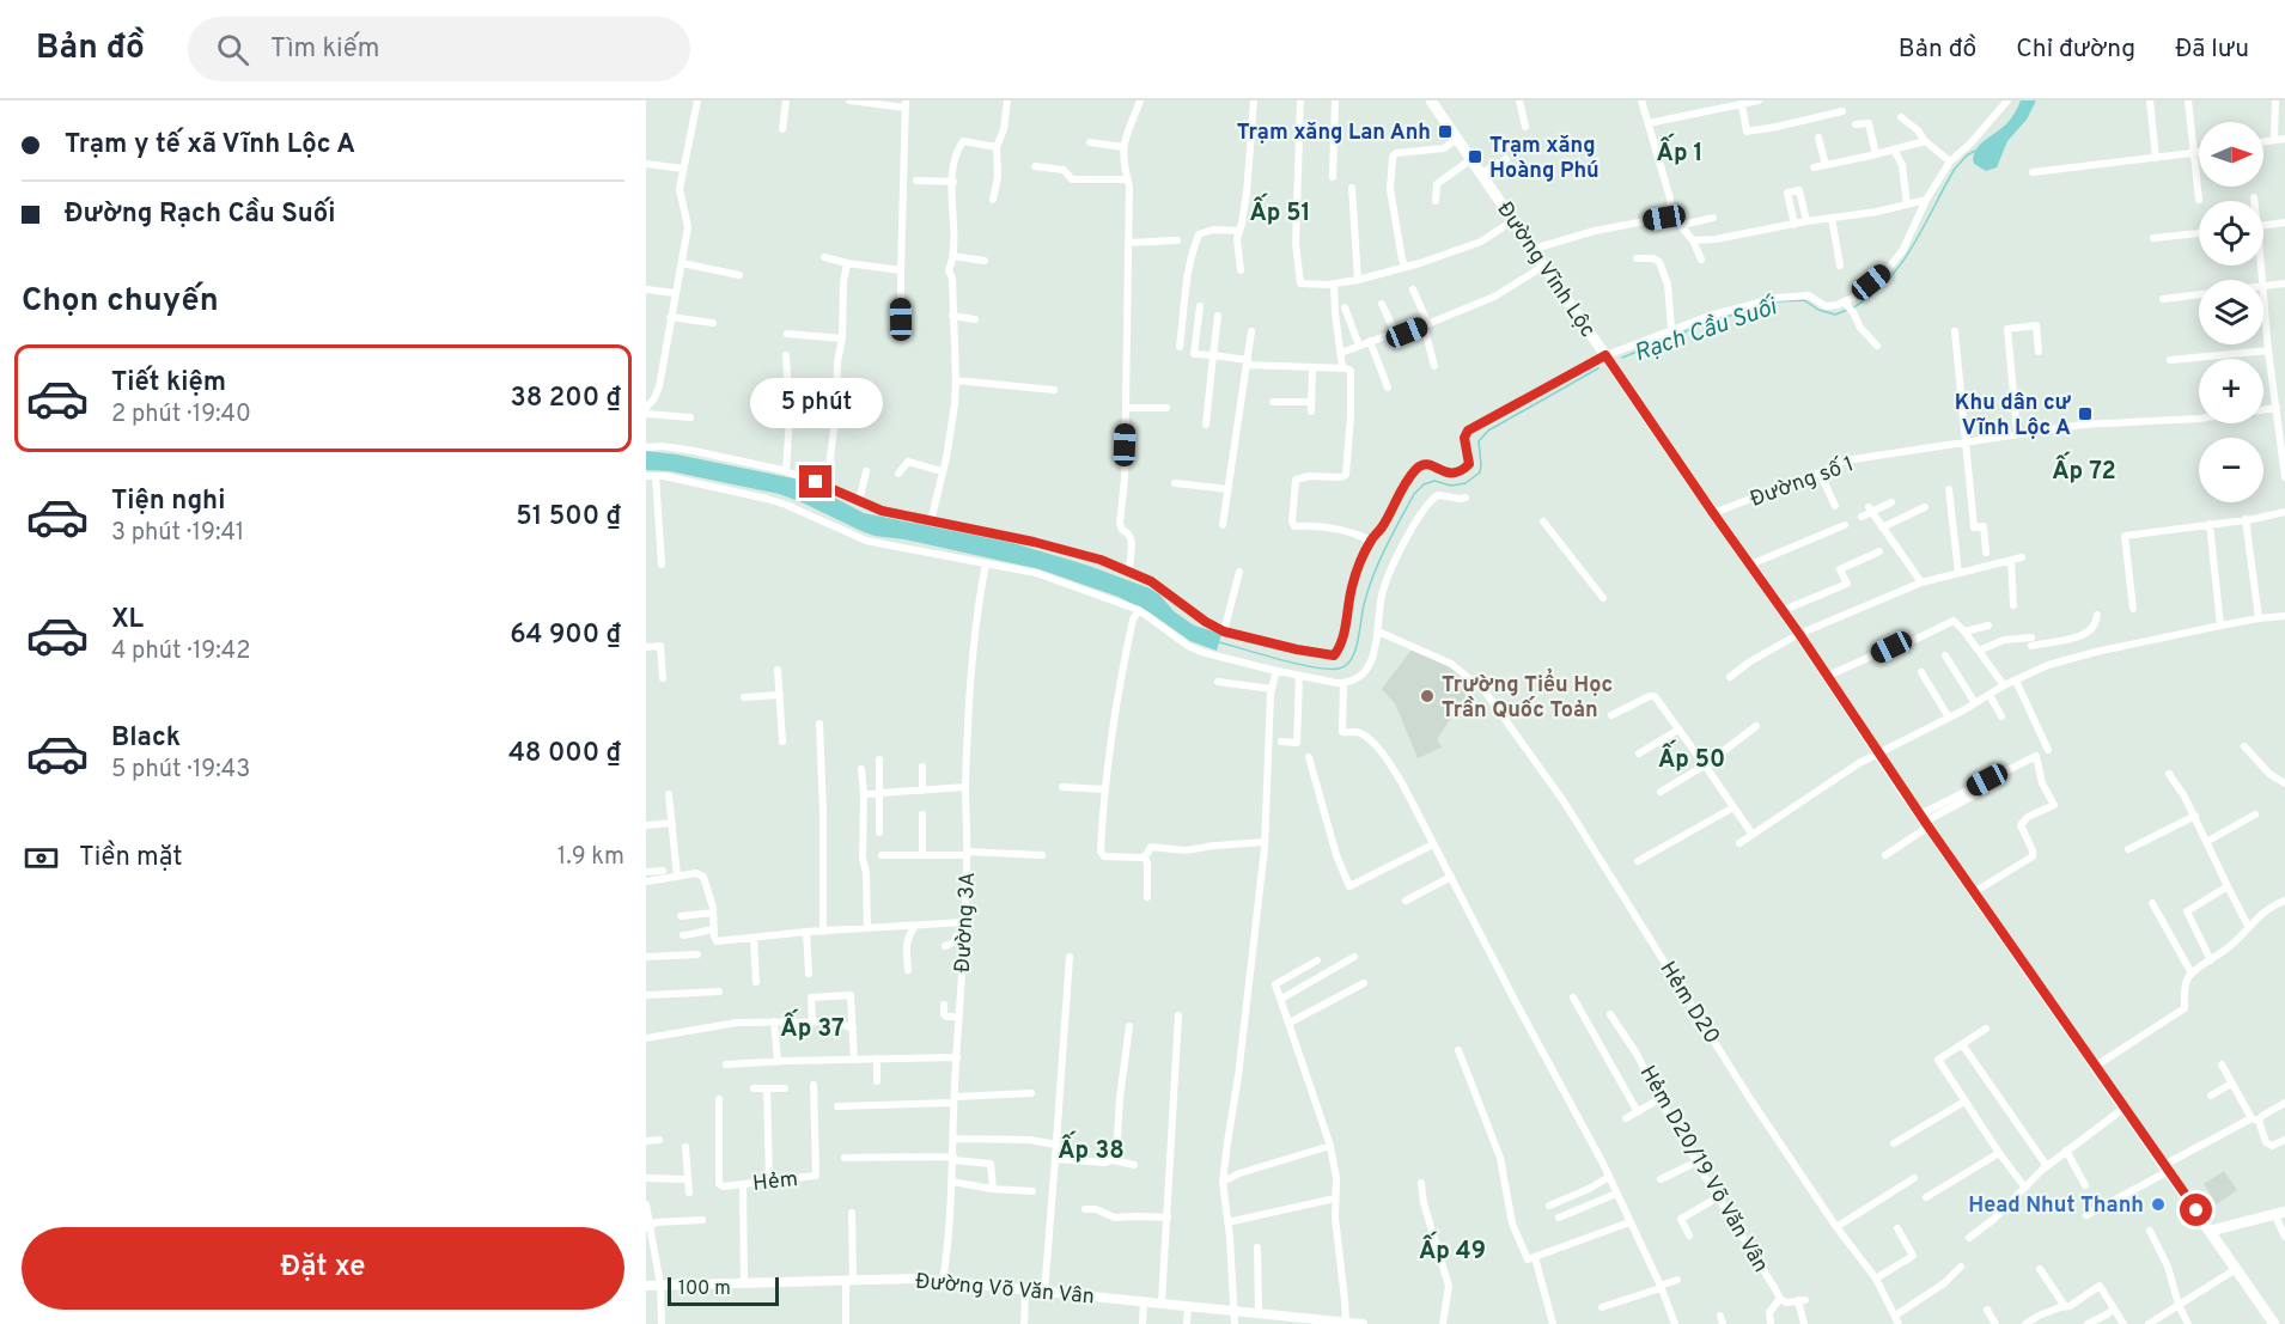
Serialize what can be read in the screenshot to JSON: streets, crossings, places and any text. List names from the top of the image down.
{
  "streets": {
    "main road": ["Đường Vĩnh Lộc"],
    "street": [
      "Đường số 1",
      "Đường 3A",
      "Hẻm D20",
      "Hẻm D20/19 Võ Văn Vân",
      "Hẻm",
      "Đường Võ Văn Vân"
    ]
  },
  "crossings": [
    ["Đường Vĩnh Lộc", "Đường số 1"],
    ["Đường 3A", "Đường Võ Văn Vân"],
    ["Hẻm", "Đường Võ Văn Vân"]
  ],
  "districts": [
    "Ấp 1",
    "Ấp 51",
    "Ấp 72",
    "Ấp 50",
    "Ấp 37",
    "Ấp 38",
    "Ấp 49"
  ],
  "water": ["Rạch Cầu Suối"],
  "places": {
    "transit": ["Trạm xăng Lan Anh", "Trạm xăng Hoàng Phú", "Khu dân cư Vĩnh Lộc A"],
    "other": ["Trường Tiểu Học Trần Quốc Toản", "Head Nhut Thanh"]
  },
  "scale_bar": "100 m",
  "north": "right",
  "page": {
    "header": "Bản đồ",
    "search": "Tìm kiếm",
    "nav": ["Bản đồ", "Chỉ đường", "Đã lưu"],
    "banner": ["Trạm y tế xã Vĩnh Lộc A", "Đường Rạch Cầu Suối"],
    "map_buttons": ["+", "−"],
    "heading": "Chọn chuyến",
    "list": [
      {
        "name": "Tiết kiệm",
        "note": "2 phút · 19:40",
        "value": "38 200 ₫"
      },
      {
        "name": "Tiện nghi",
        "note": "3 phút · 19:41",
        "value": "51 500 ₫"
      },
      {
        "name": "XL",
        "note": "4 phút · 19:42",
        "value": "64 900 ₫"
      },
      {
        "name": "Black",
        "note": "5 phút · 19:43",
        "value": "48 000 ₫"
      }
    ],
    "bubble": "5 phút",
    "pay": ["Tiền mặt", "1.9 km"],
    "buttons": "Đặt xe",
    "scale": "100 m"
  }
}
